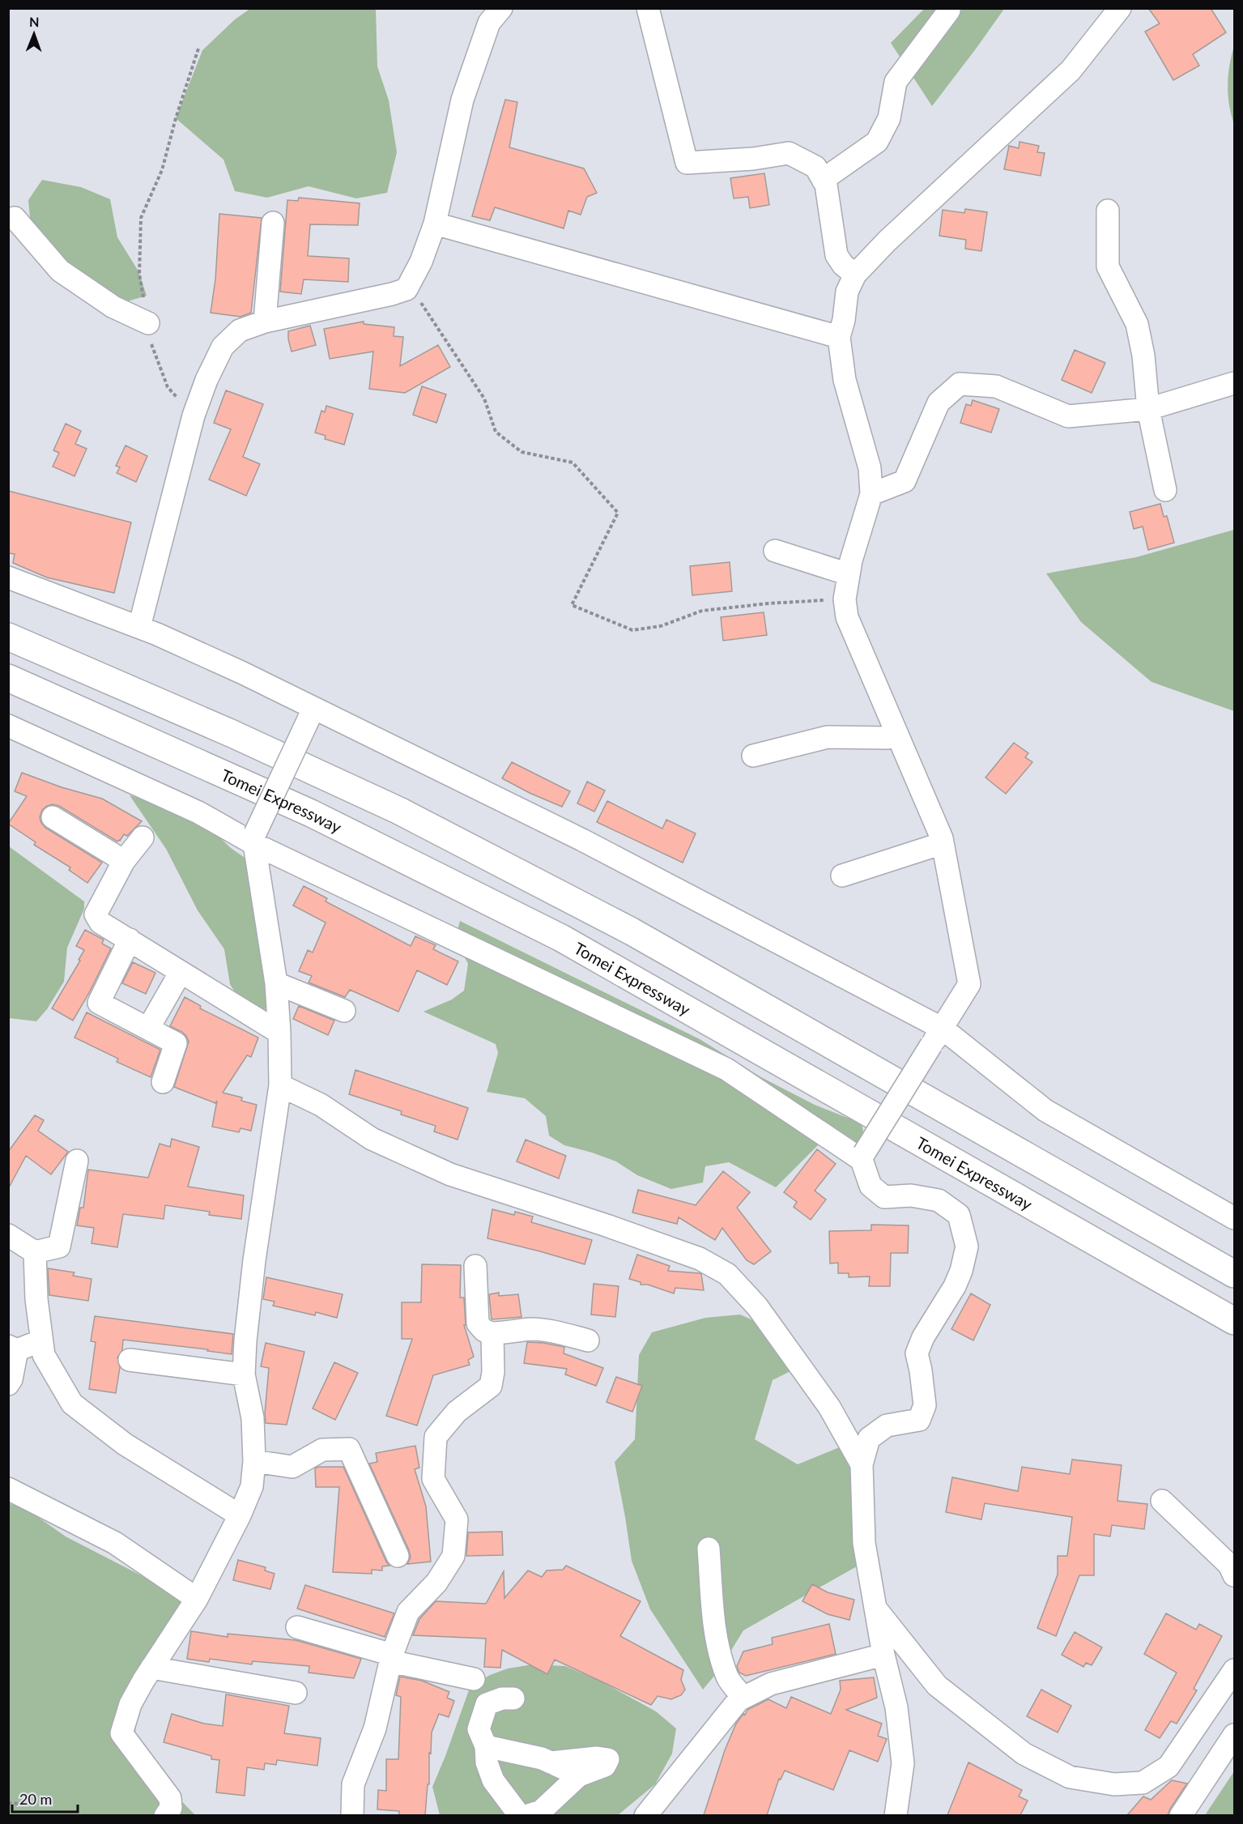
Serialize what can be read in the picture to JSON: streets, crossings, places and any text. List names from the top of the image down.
{
  "streets": {
    "highway": ["Tomei Expressway"]
  },
  "scale_bar": "20 m",
  "north": "top"
}
